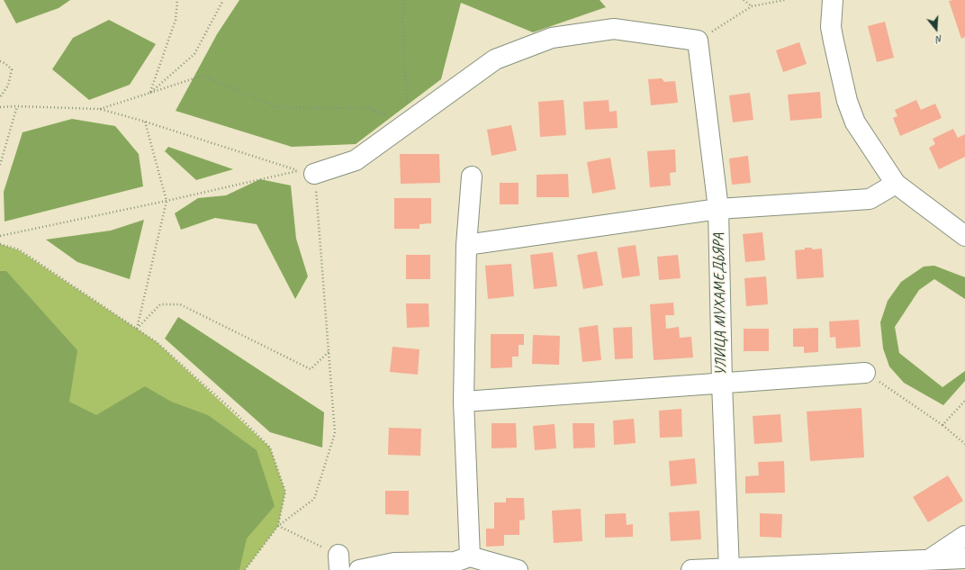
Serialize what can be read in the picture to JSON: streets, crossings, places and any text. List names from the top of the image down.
{
  "streets": {
    "street": ["УЛИЦА МУХАМЕДЬЯРА"]
  },
  "north": "bottom"
}
